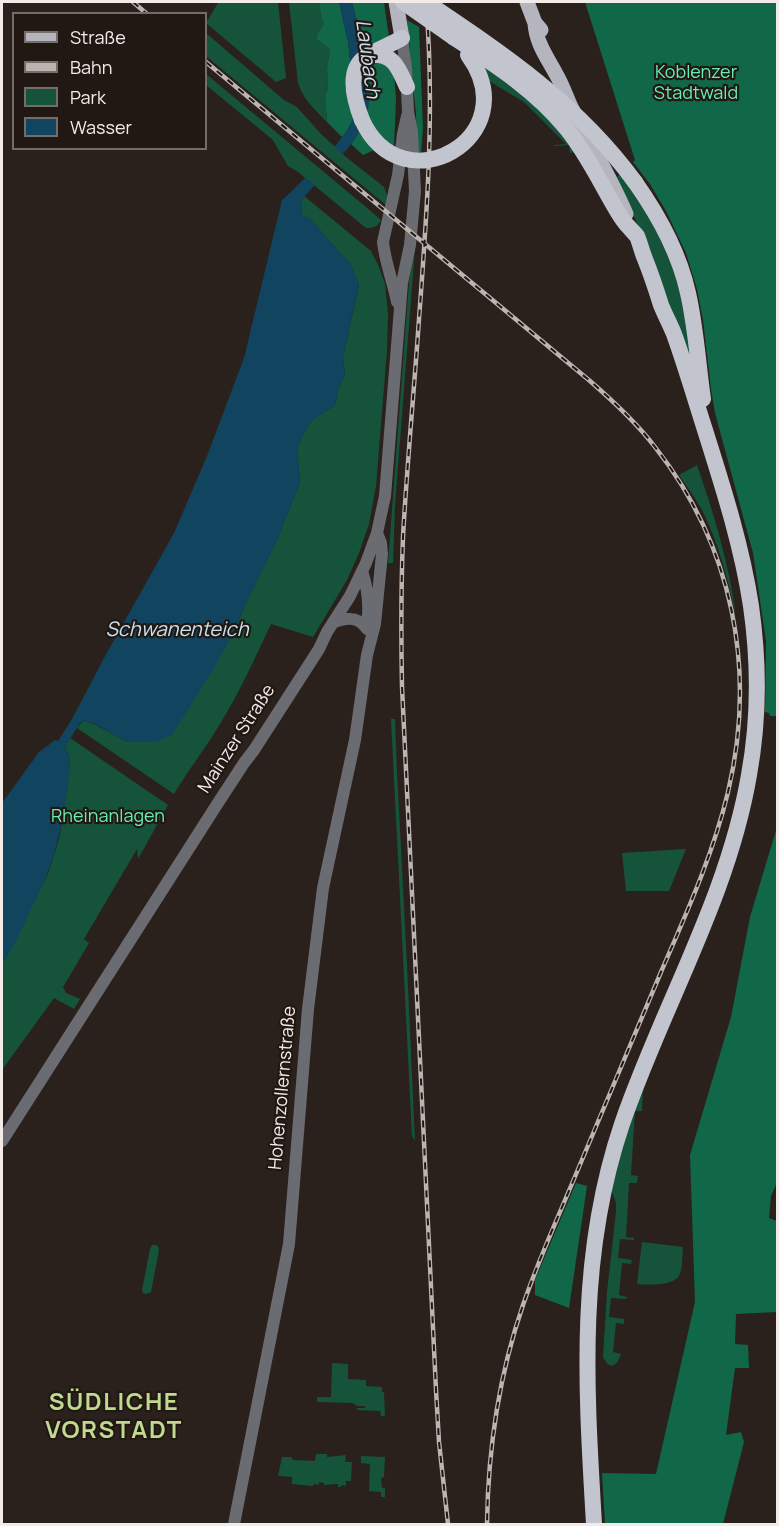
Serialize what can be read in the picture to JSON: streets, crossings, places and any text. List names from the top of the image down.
{
  "streets": {
    "main road": ["Mainzer Straße"],
    "street": ["Hohenzollernstraße"]
  },
  "crossings": [
    ["Mainzer Straße", "Hohenzollernstraße"]
  ],
  "districts": ["SÜDLICHE VORSTADT"],
  "water": ["Laubach", "Schwanenteich"],
  "parks": ["Koblenzer Stadtwald", "Rheinanlagen"],
  "legend": [
    "Straße",
    "Bahn",
    "Park",
    "Wasser"
  ]
}
